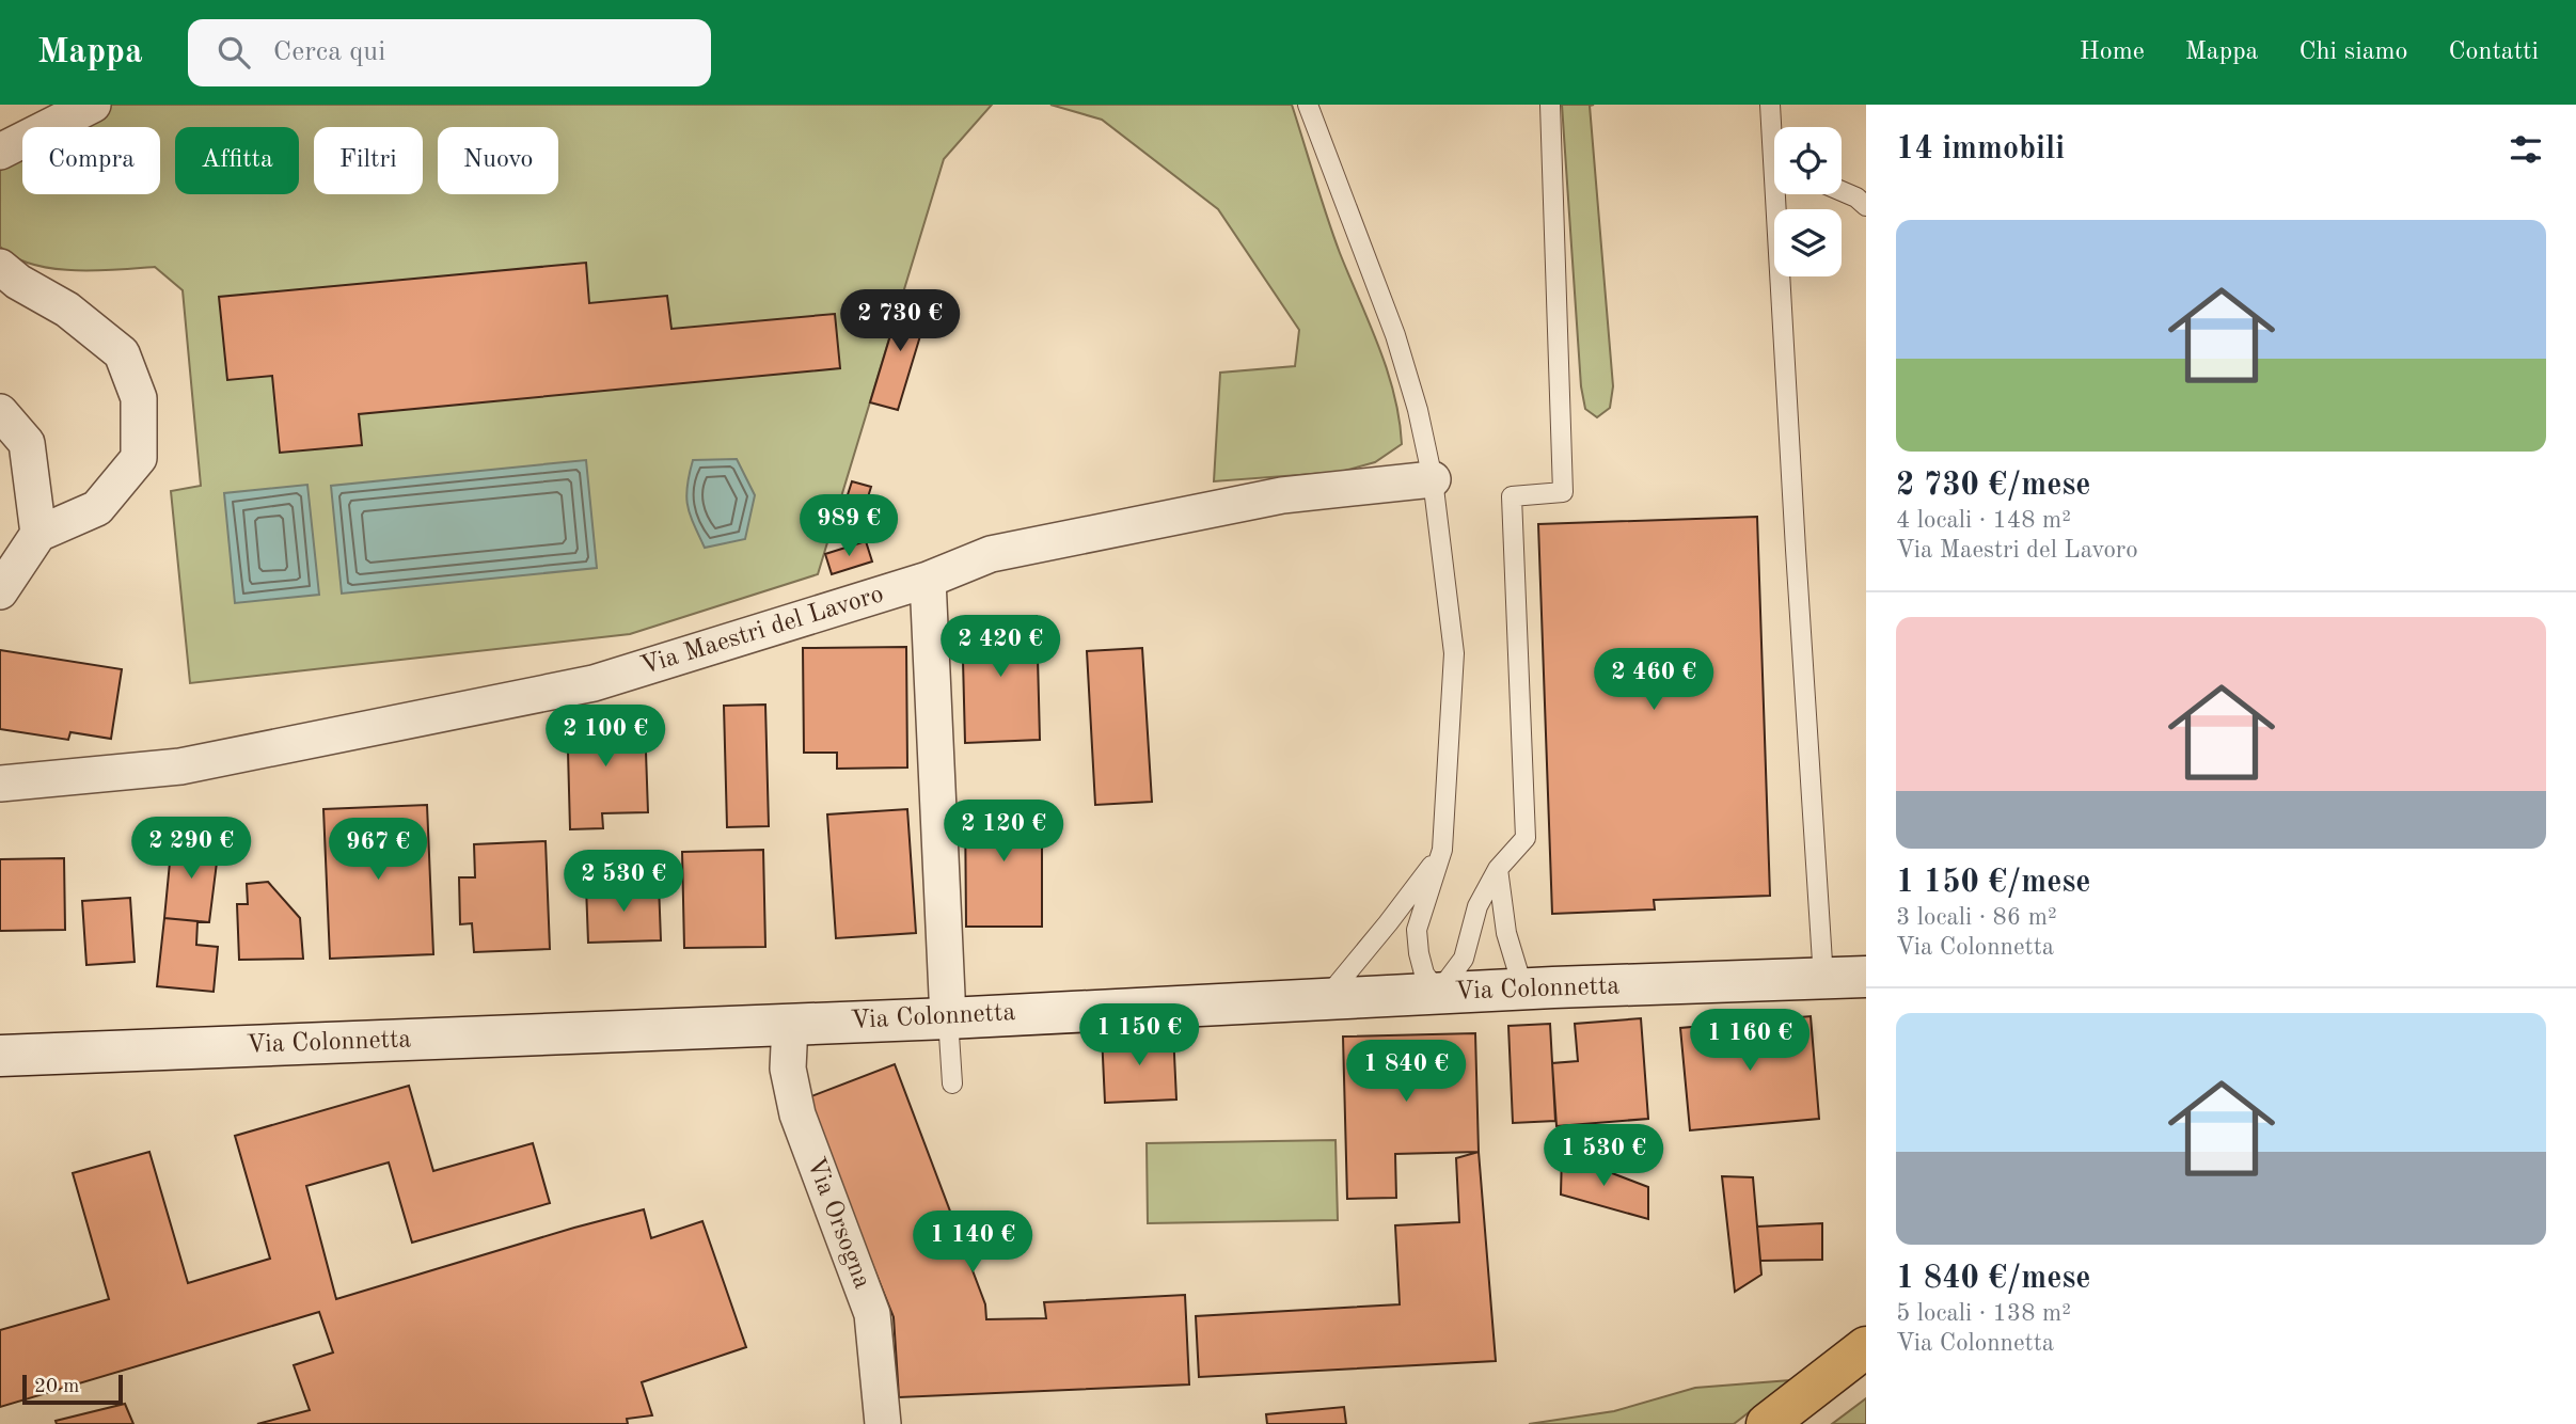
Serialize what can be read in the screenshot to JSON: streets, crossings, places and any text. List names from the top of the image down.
{
  "streets": {
    "main road": ["Via Colonnetta"],
    "street": ["Via Maestri del Lavoro", "Via Orsogna"]
  },
  "crossings": [
    ["Via Colonnetta", "Via Orsogna"]
  ],
  "scale_bar": "20 m",
  "page": {
    "header": "Mappa",
    "search": "Cerca qui",
    "nav": [
      "Home",
      "Mappa",
      "Chi siamo",
      "Contatti"
    ],
    "heading": "14 immobili",
    "chip": [
      "Compra",
      "Affitta",
      "Filtri",
      "Nuovo"
    ],
    "list": [
      {
        "name": "2 730 €/mese",
        "note": "4 locali · 148 m² · Via Maestri del Lavoro"
      },
      {
        "name": "1 150 €/mese",
        "note": "3 locali · 86 m² · Via Colonnetta"
      },
      {
        "name": "1 840 €/mese",
        "note": "5 locali · 138 m² · Via Colonnetta"
      }
    ],
    "price": [
      "2 730 €",
      "989 €",
      "2 420 €",
      "2 460 €",
      "2 100 €",
      "2 120 €",
      "2 290 €",
      "967 €",
      "2 530 €",
      "1 150 €",
      "1 160 €",
      "1 840 €",
      "1 530 €",
      "1 140 €"
    ],
    "scale": "20 m"
  }
}
